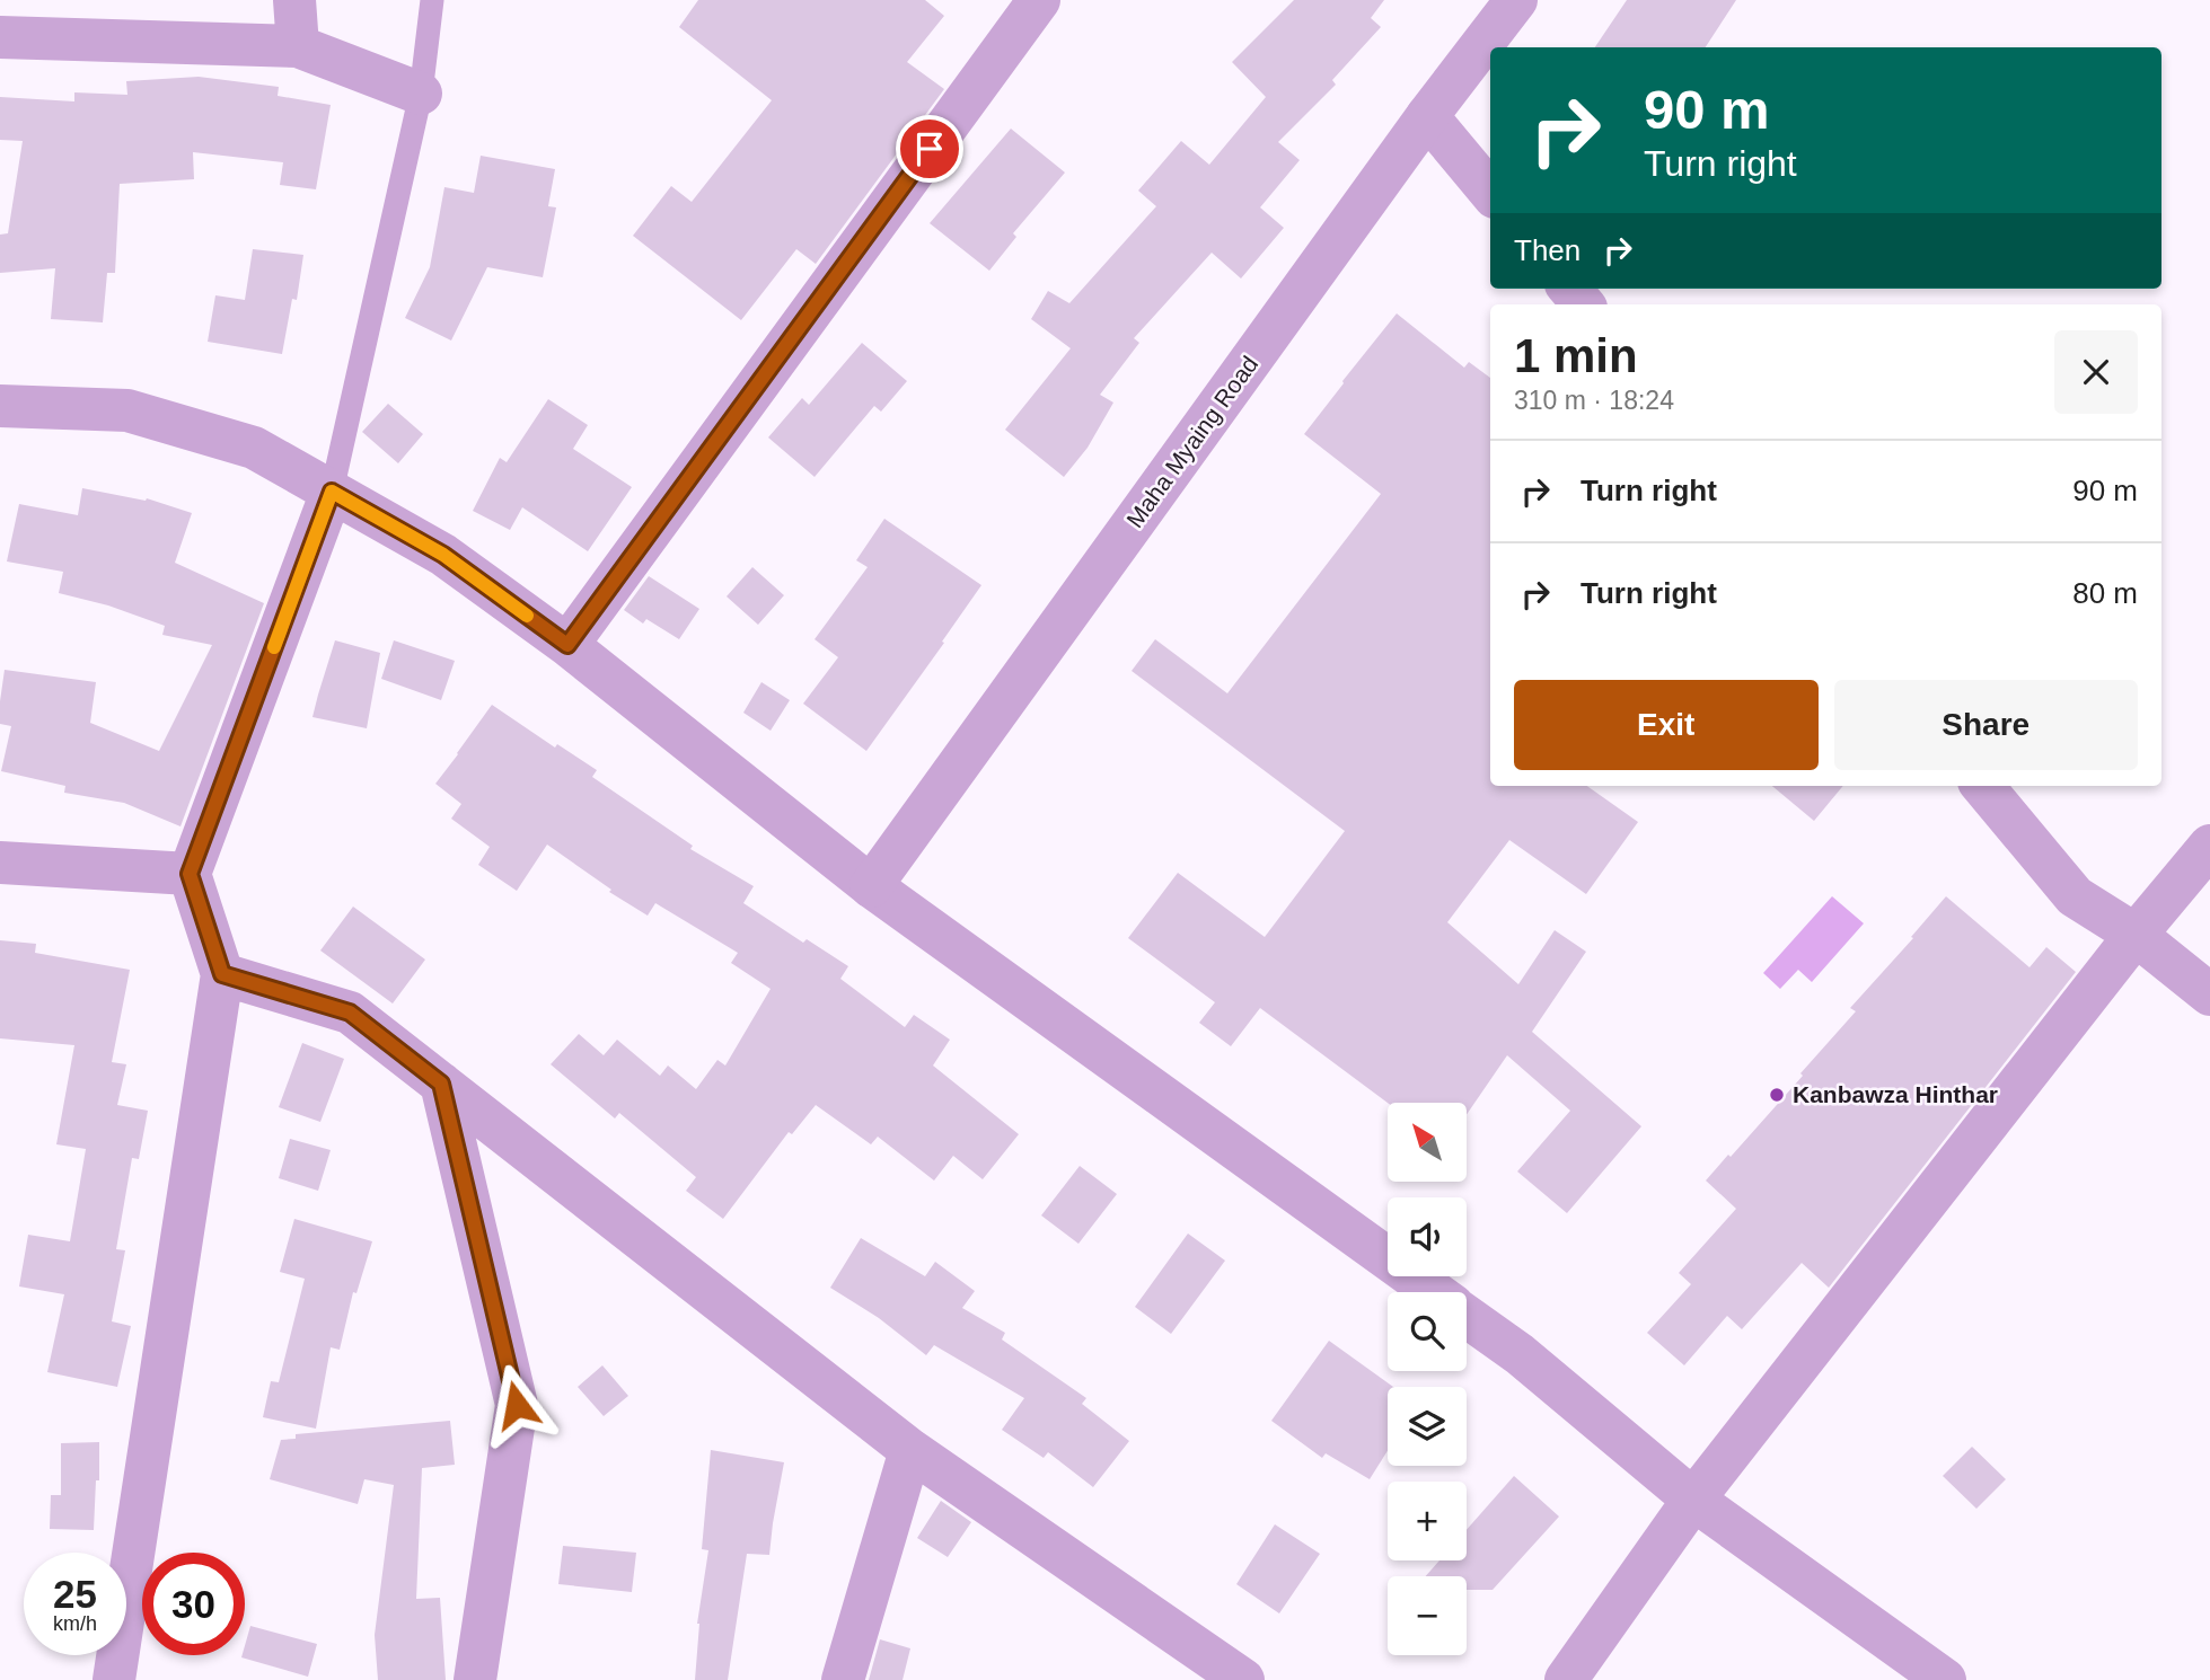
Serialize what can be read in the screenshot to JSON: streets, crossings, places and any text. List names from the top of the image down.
{
  "streets": {
    "street": ["Maha Myaing Road"]
  },
  "places": ["Kanbawza Hinthar"],
  "north": "top left",
  "page": {
    "turn": ["90 m", "Turn right"],
    "then": "Then",
    "heading": ["1 min", "310 m · 18:24"],
    "list": [
      {
        "name": "Turn right",
        "value": "90 m"
      },
      {
        "name": "Turn right",
        "value": "80 m"
      }
    ],
    "buttons": ["Exit", "Share"],
    "map_buttons": ["+", "−"],
    "speed": "25 km/h",
    "limit": "30"
  }
}
